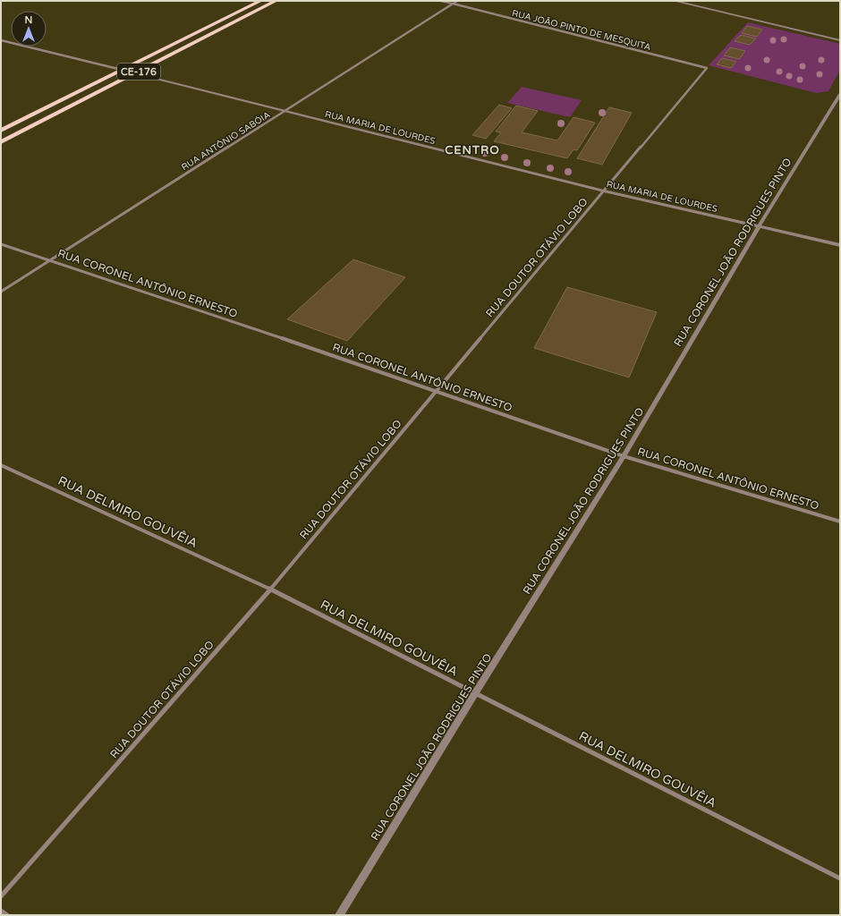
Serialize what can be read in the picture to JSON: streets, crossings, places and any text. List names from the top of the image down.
{
  "streets": {
    "main road": ["CE-176"],
    "street": [
      "RUA JOÃO PINTO DE MESQUITA",
      "RUA MARIA DE LOURDES",
      "RUA ANTÔNIO SABÓIA",
      "RUA CORONEL JOÃO RODRIGUES PINTO",
      "RUA DOUTOR OTÁVIO LOBO",
      "RUA CORONEL ANTÔNIO ERNESTO",
      "RUA DELMIRO GOUVÊIA"
    ]
  },
  "crossings": [
    ["RUA JOÃO PINTO DE MESQUITA", "RUA ANTÔNIO SABÓIA"],
    ["RUA JOÃO PINTO DE MESQUITA", "RUA DOUTOR OTÁVIO LOBO"],
    ["CE-176", "RUA MARIA DE LOURDES"],
    ["RUA MARIA DE LOURDES", "RUA ANTÔNIO SABÓIA"],
    ["RUA MARIA DE LOURDES", "RUA CORONEL JOÃO RODRIGUES PINTO"],
    ["RUA MARIA DE LOURDES", "RUA DOUTOR OTÁVIO LOBO"],
    ["RUA ANTÔNIO SABÓIA", "RUA CORONEL ANTÔNIO ERNESTO"],
    ["RUA CORONEL JOÃO RODRIGUES PINTO", "RUA CORONEL ANTÔNIO ERNESTO"],
    ["RUA CORONEL JOÃO RODRIGUES PINTO", "RUA DELMIRO GOUVÊIA"],
    ["RUA DOUTOR OTÁVIO LOBO", "RUA CORONEL ANTÔNIO ERNESTO"],
    ["RUA DOUTOR OTÁVIO LOBO", "RUA DELMIRO GOUVÊIA"]
  ],
  "districts": ["CENTRO"],
  "north": "top"
}
